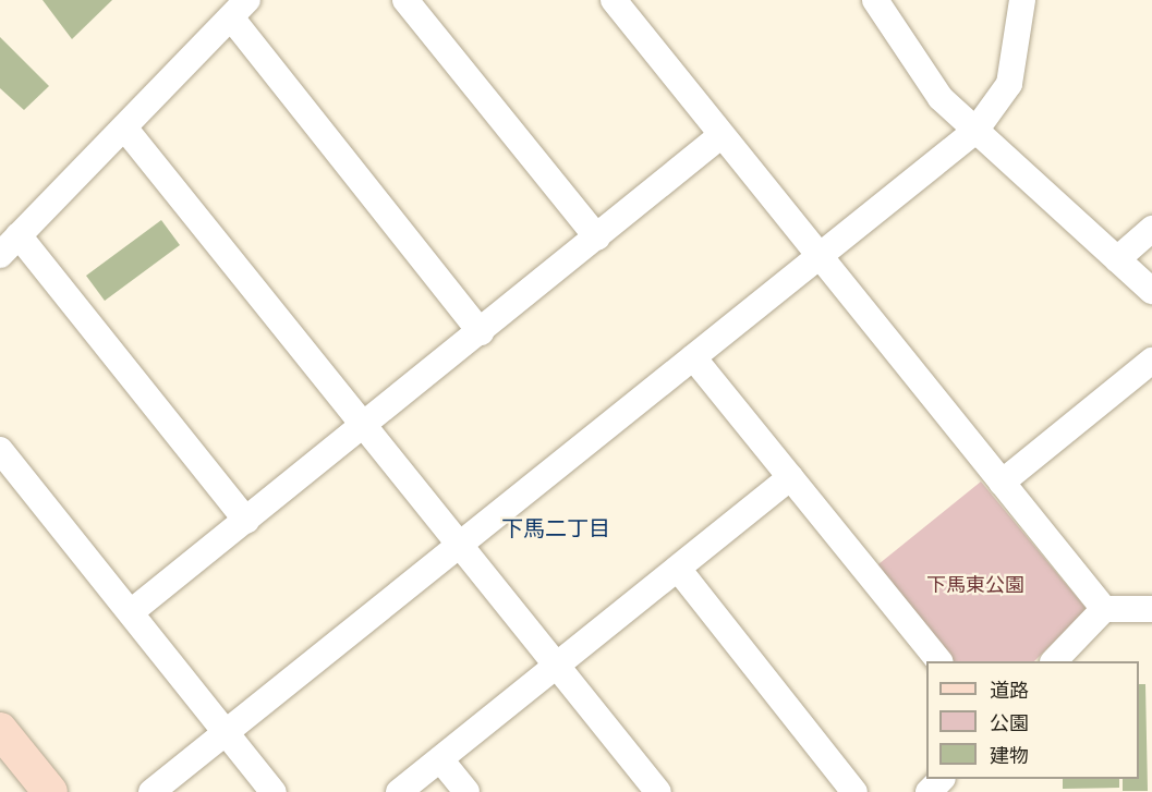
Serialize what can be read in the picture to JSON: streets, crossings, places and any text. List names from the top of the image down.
{
  "districts": ["下馬二丁目"],
  "parks": ["下馬東公園"],
  "legend": ["道路", "公園", "建物"]
}
